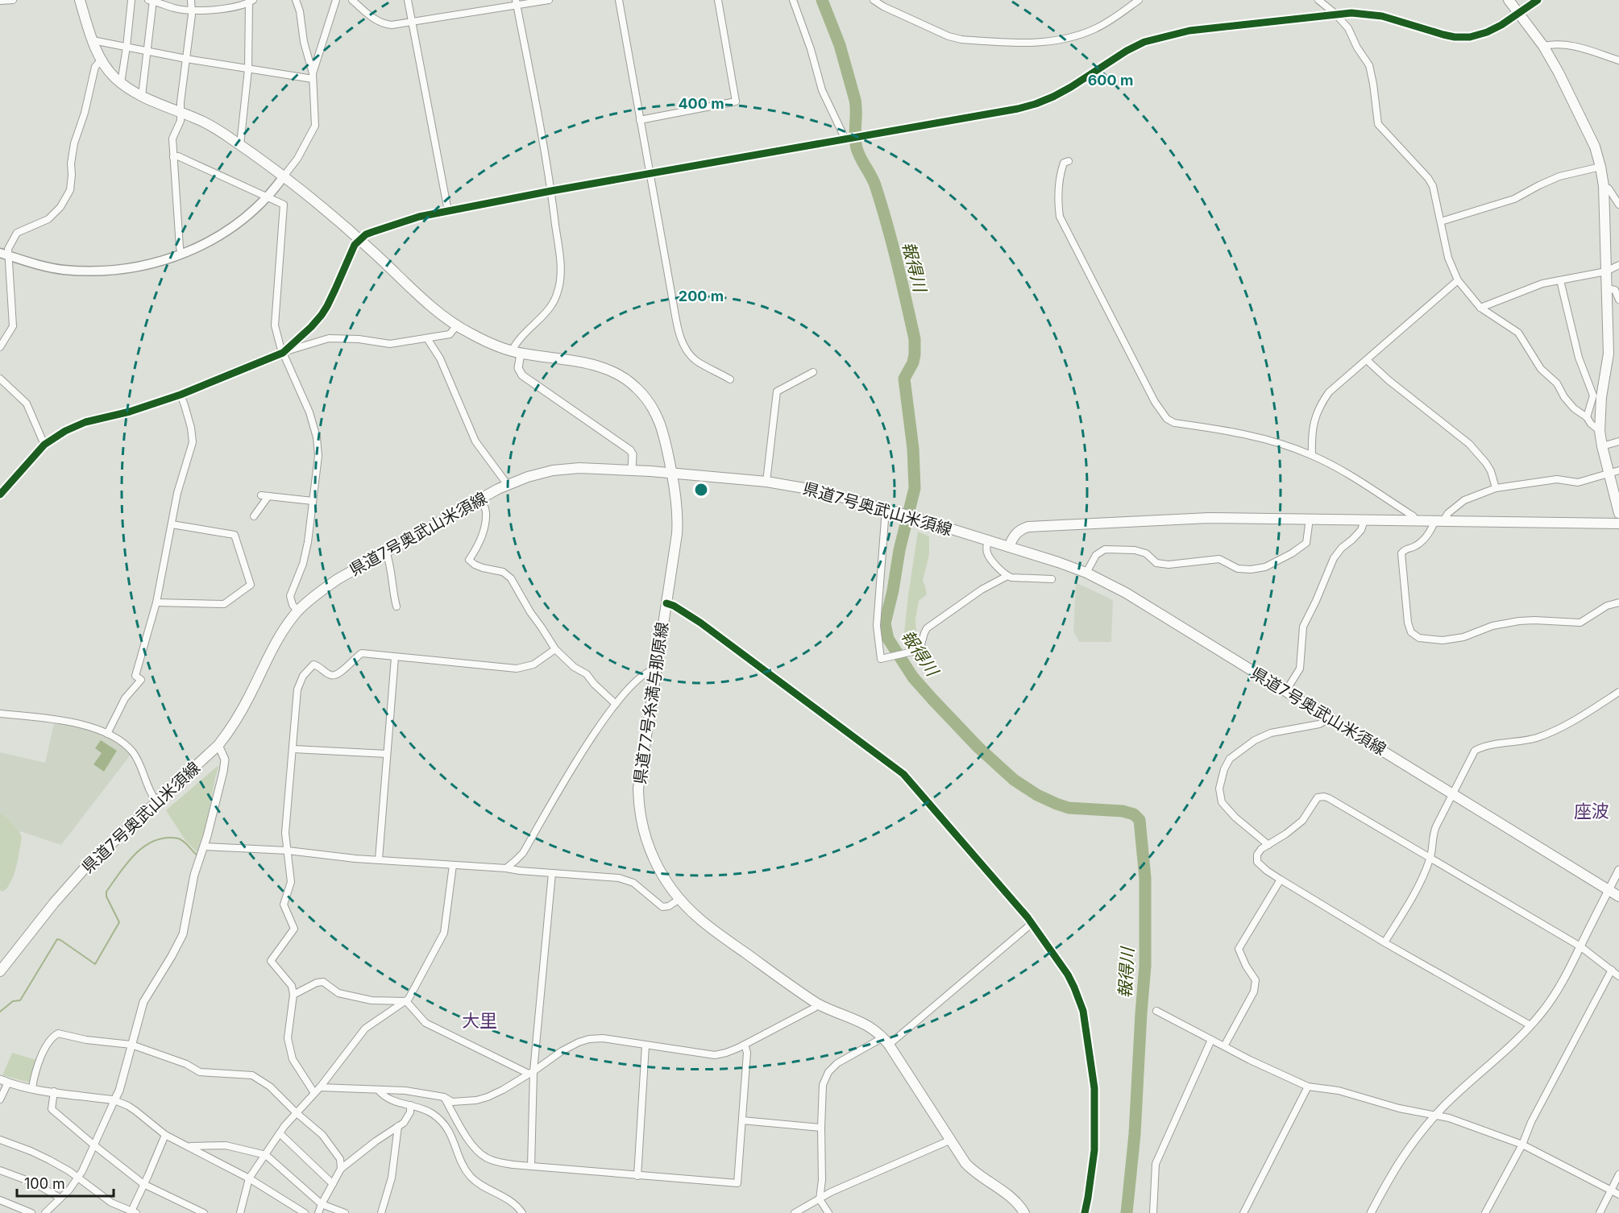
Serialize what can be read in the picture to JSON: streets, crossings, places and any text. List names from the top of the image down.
{
  "streets": {
    "main road": ["県道7号奥武山米須線", "県道77号糸満与那原線"]
  },
  "crossings": [
    ["県道7号奥武山米須線", "県道77号糸満与那原線"]
  ],
  "districts": ["座波", "大里"],
  "water": ["報得川"],
  "scale_bar": "100 m",
  "rings": ["600 m", "400 m", "200 m"]
}
